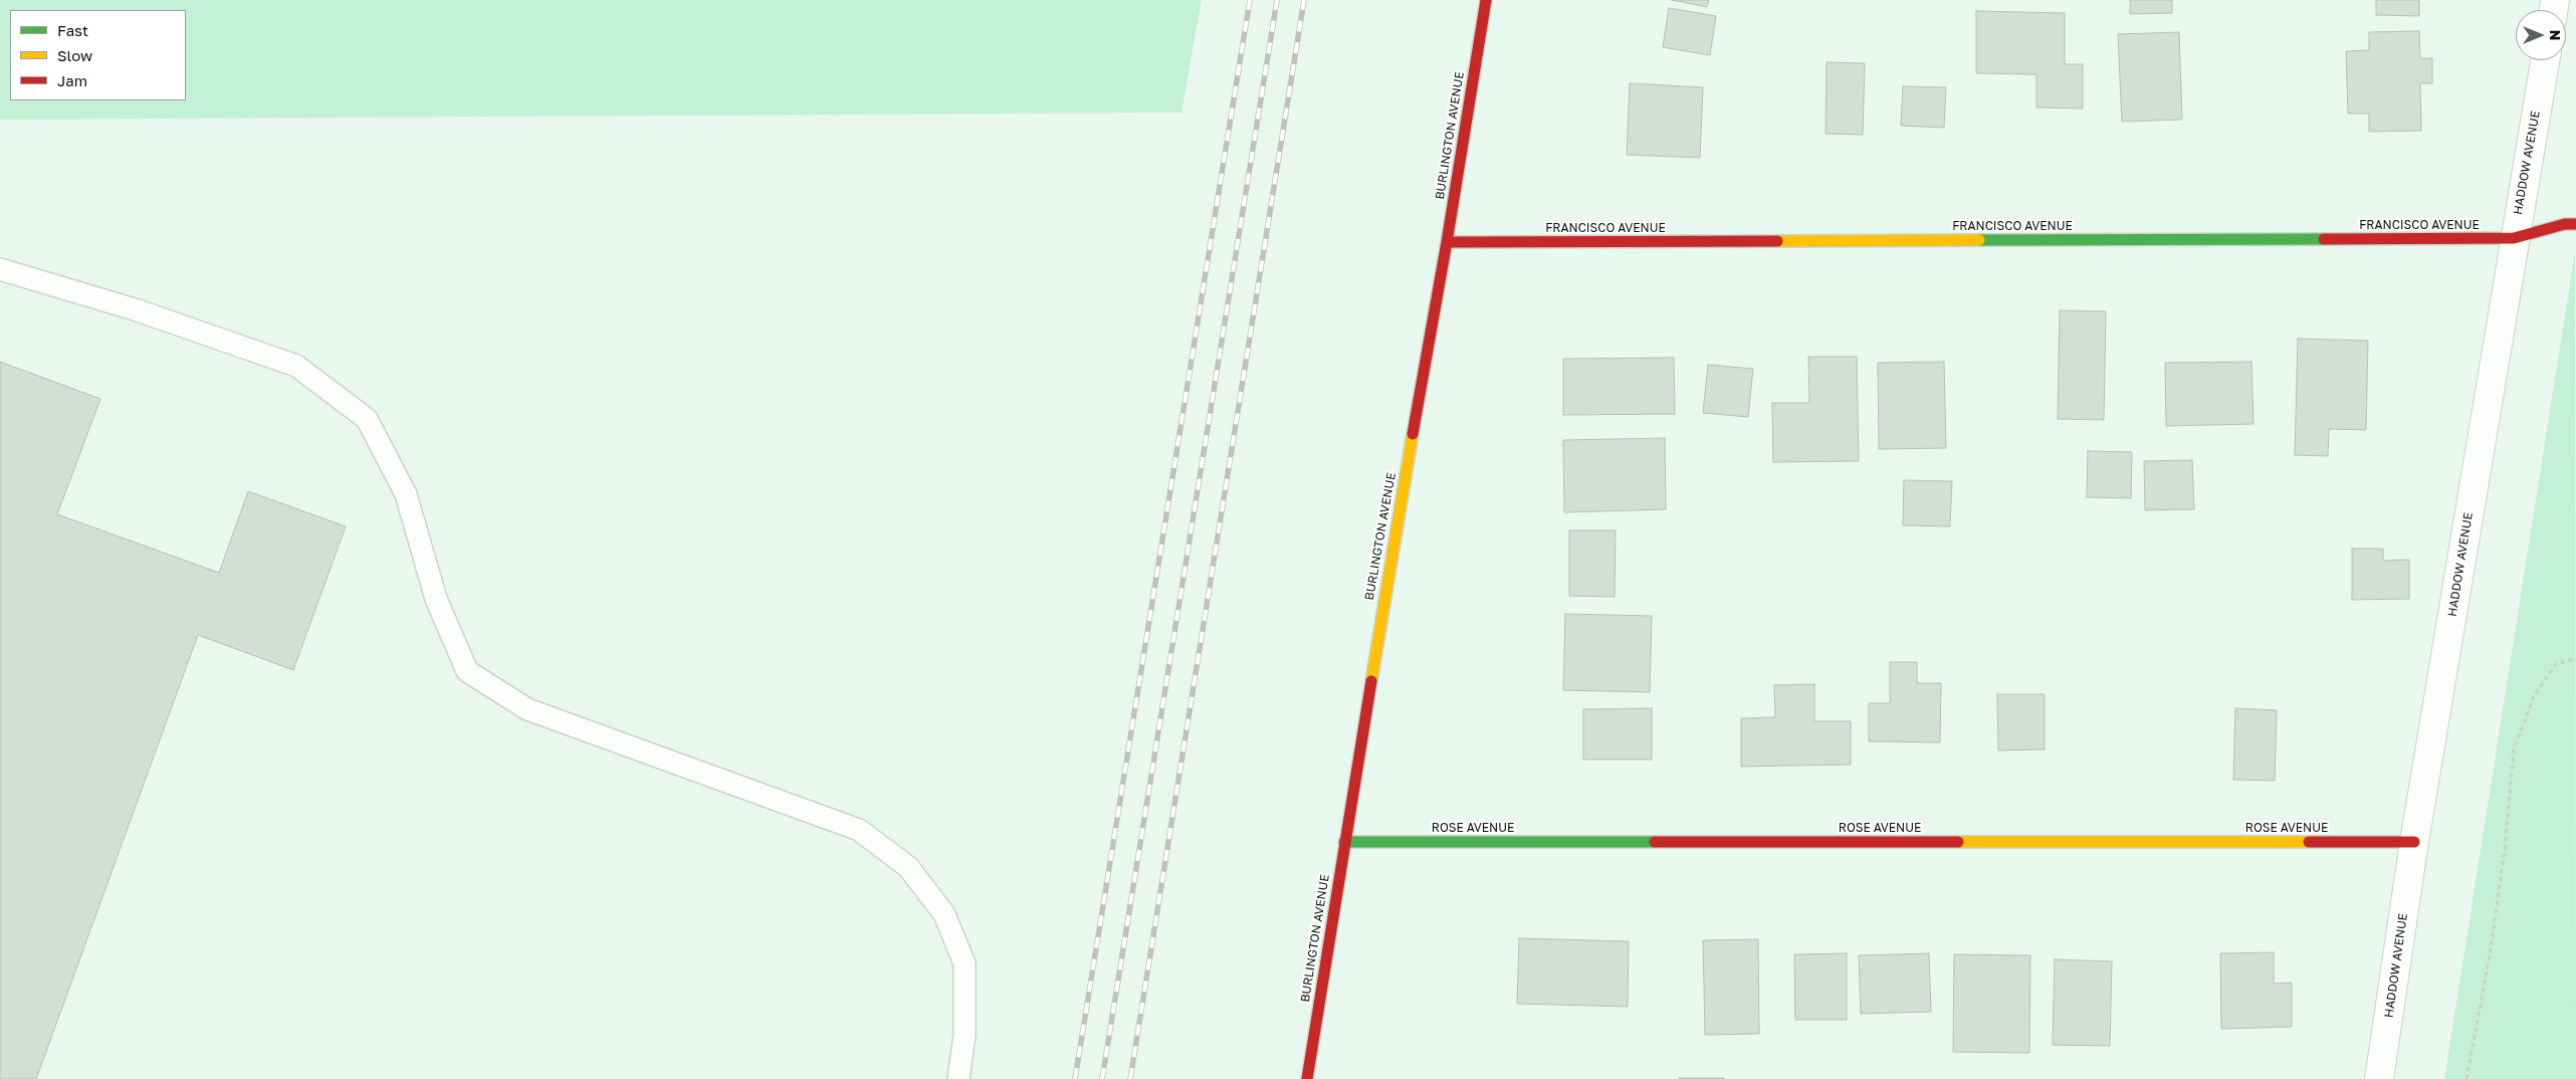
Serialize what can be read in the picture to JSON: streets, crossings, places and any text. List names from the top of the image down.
{
  "streets": {
    "street": [
      "BURLINGTON AVENUE",
      "HADDOW AVENUE",
      "FRANCISCO AVENUE",
      "ROSE AVENUE"
    ]
  },
  "crossings": [
    ["BURLINGTON AVENUE", "FRANCISCO AVENUE"],
    ["BURLINGTON AVENUE", "ROSE AVENUE"],
    ["HADDOW AVENUE", "FRANCISCO AVENUE"],
    ["HADDOW AVENUE", "ROSE AVENUE"]
  ],
  "legend": ["Fast", "Slow", "Jam"],
  "north": "right"
}
